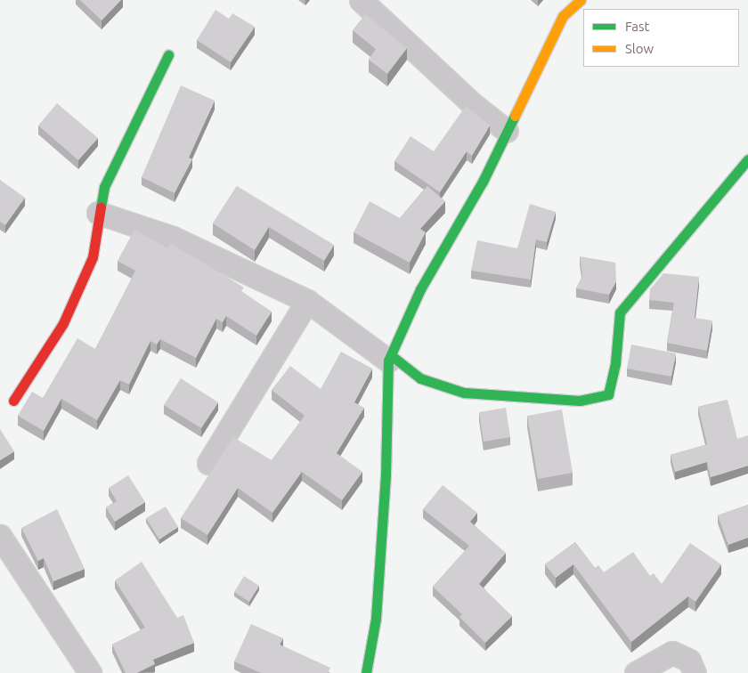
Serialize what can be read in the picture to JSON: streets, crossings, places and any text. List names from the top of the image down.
{
  "legend": ["Fast", "Slow"]
}
